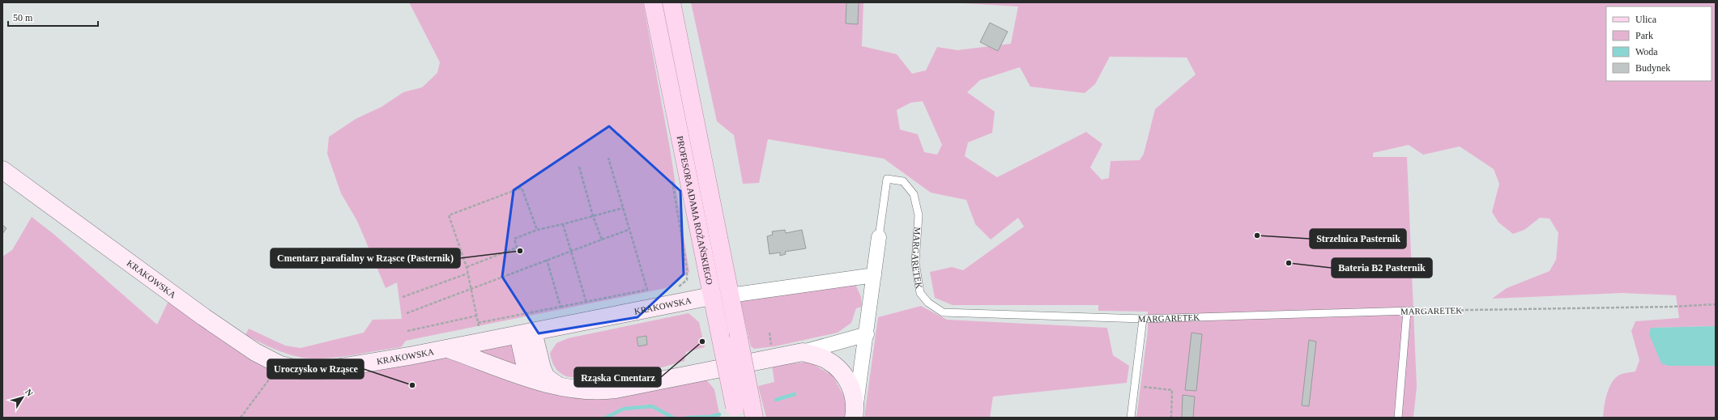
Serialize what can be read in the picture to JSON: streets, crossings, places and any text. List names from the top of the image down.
{
  "streets": {
    "main road": ["PROFESORA ADAMA ROŻAŃSKIEGO"],
    "street": ["MARGARETEK", "KRAKOWSKA"]
  },
  "crossings": [
    ["PROFESORA ADAMA ROŻAŃSKIEGO", "KRAKOWSKA"]
  ],
  "places": [
    "Strzelnica Pasternik",
    "Cmentarz parafialny w Rząsce (Pasternik)",
    "Bateria B2 Pasternik",
    "Rząska Cmentarz",
    "Uroczysko w Rząsce"
  ],
  "legend": [
    "Ulica",
    "Park",
    "Woda",
    "Budynek"
  ],
  "scale_bar": "50 m",
  "north": "top right"
}
